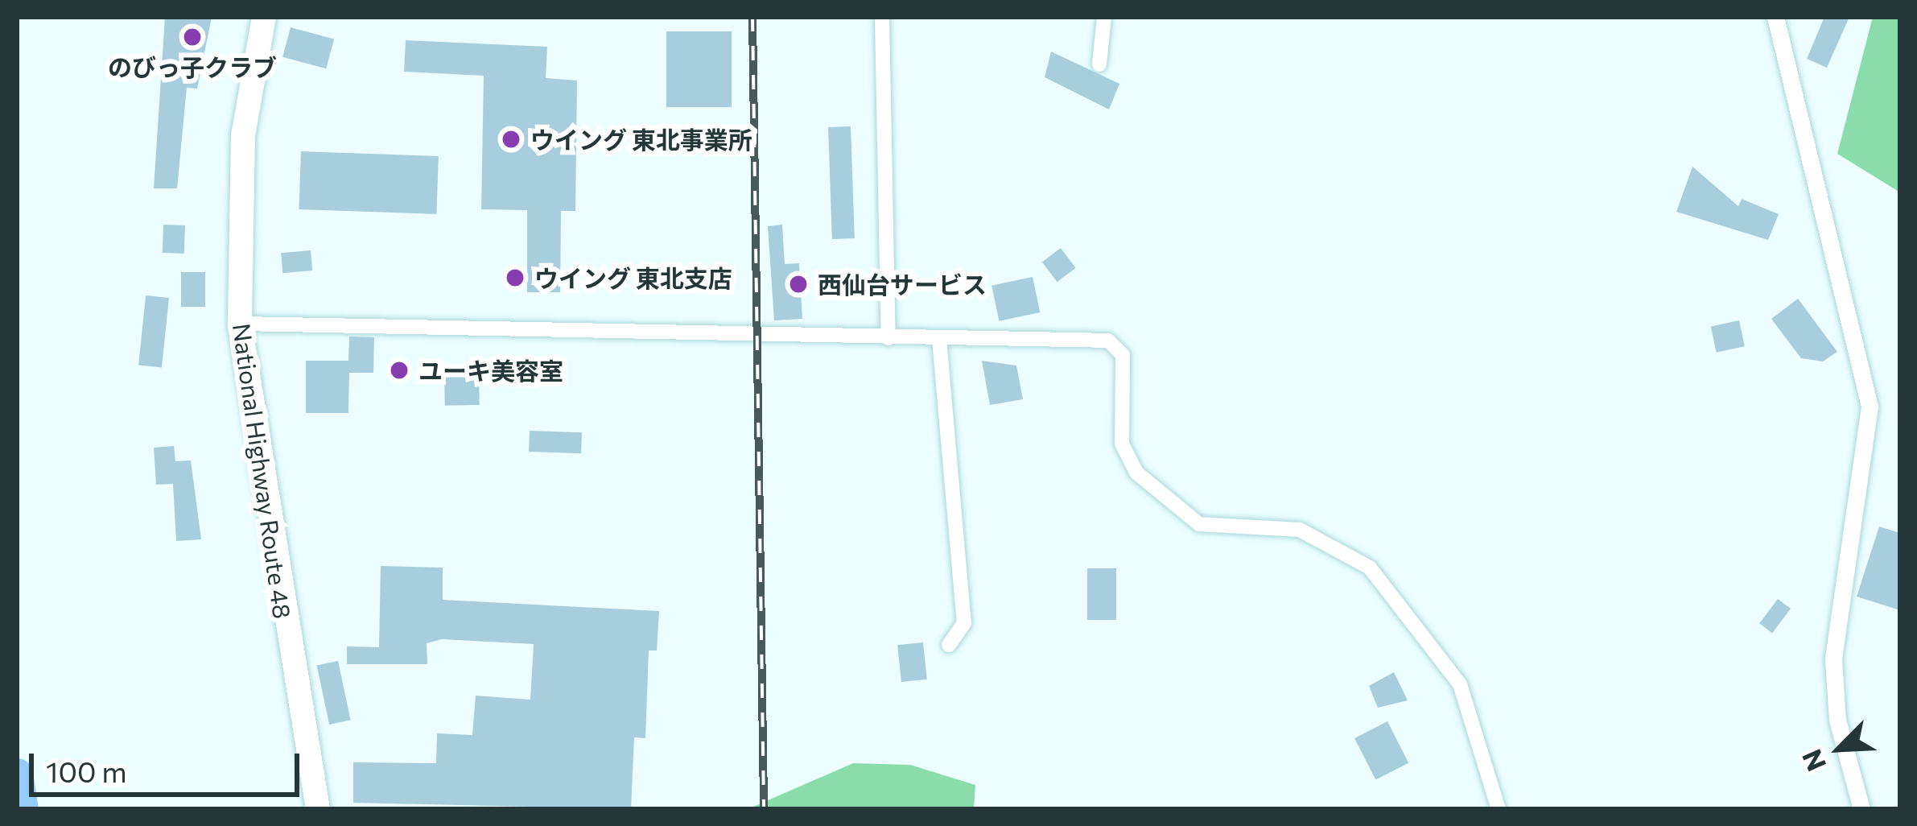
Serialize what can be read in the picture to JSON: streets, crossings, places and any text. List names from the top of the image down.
{
  "streets": {
    "highway": ["National Highway Route 48"]
  },
  "places": [
    "のびっ子クラブ",
    "ウイング 東北事業所",
    "ウイング 東北支店",
    "西仙台サービス",
    "ユーキ美容室"
  ],
  "scale_bar": "100 m",
  "north": "bottom left"
}
